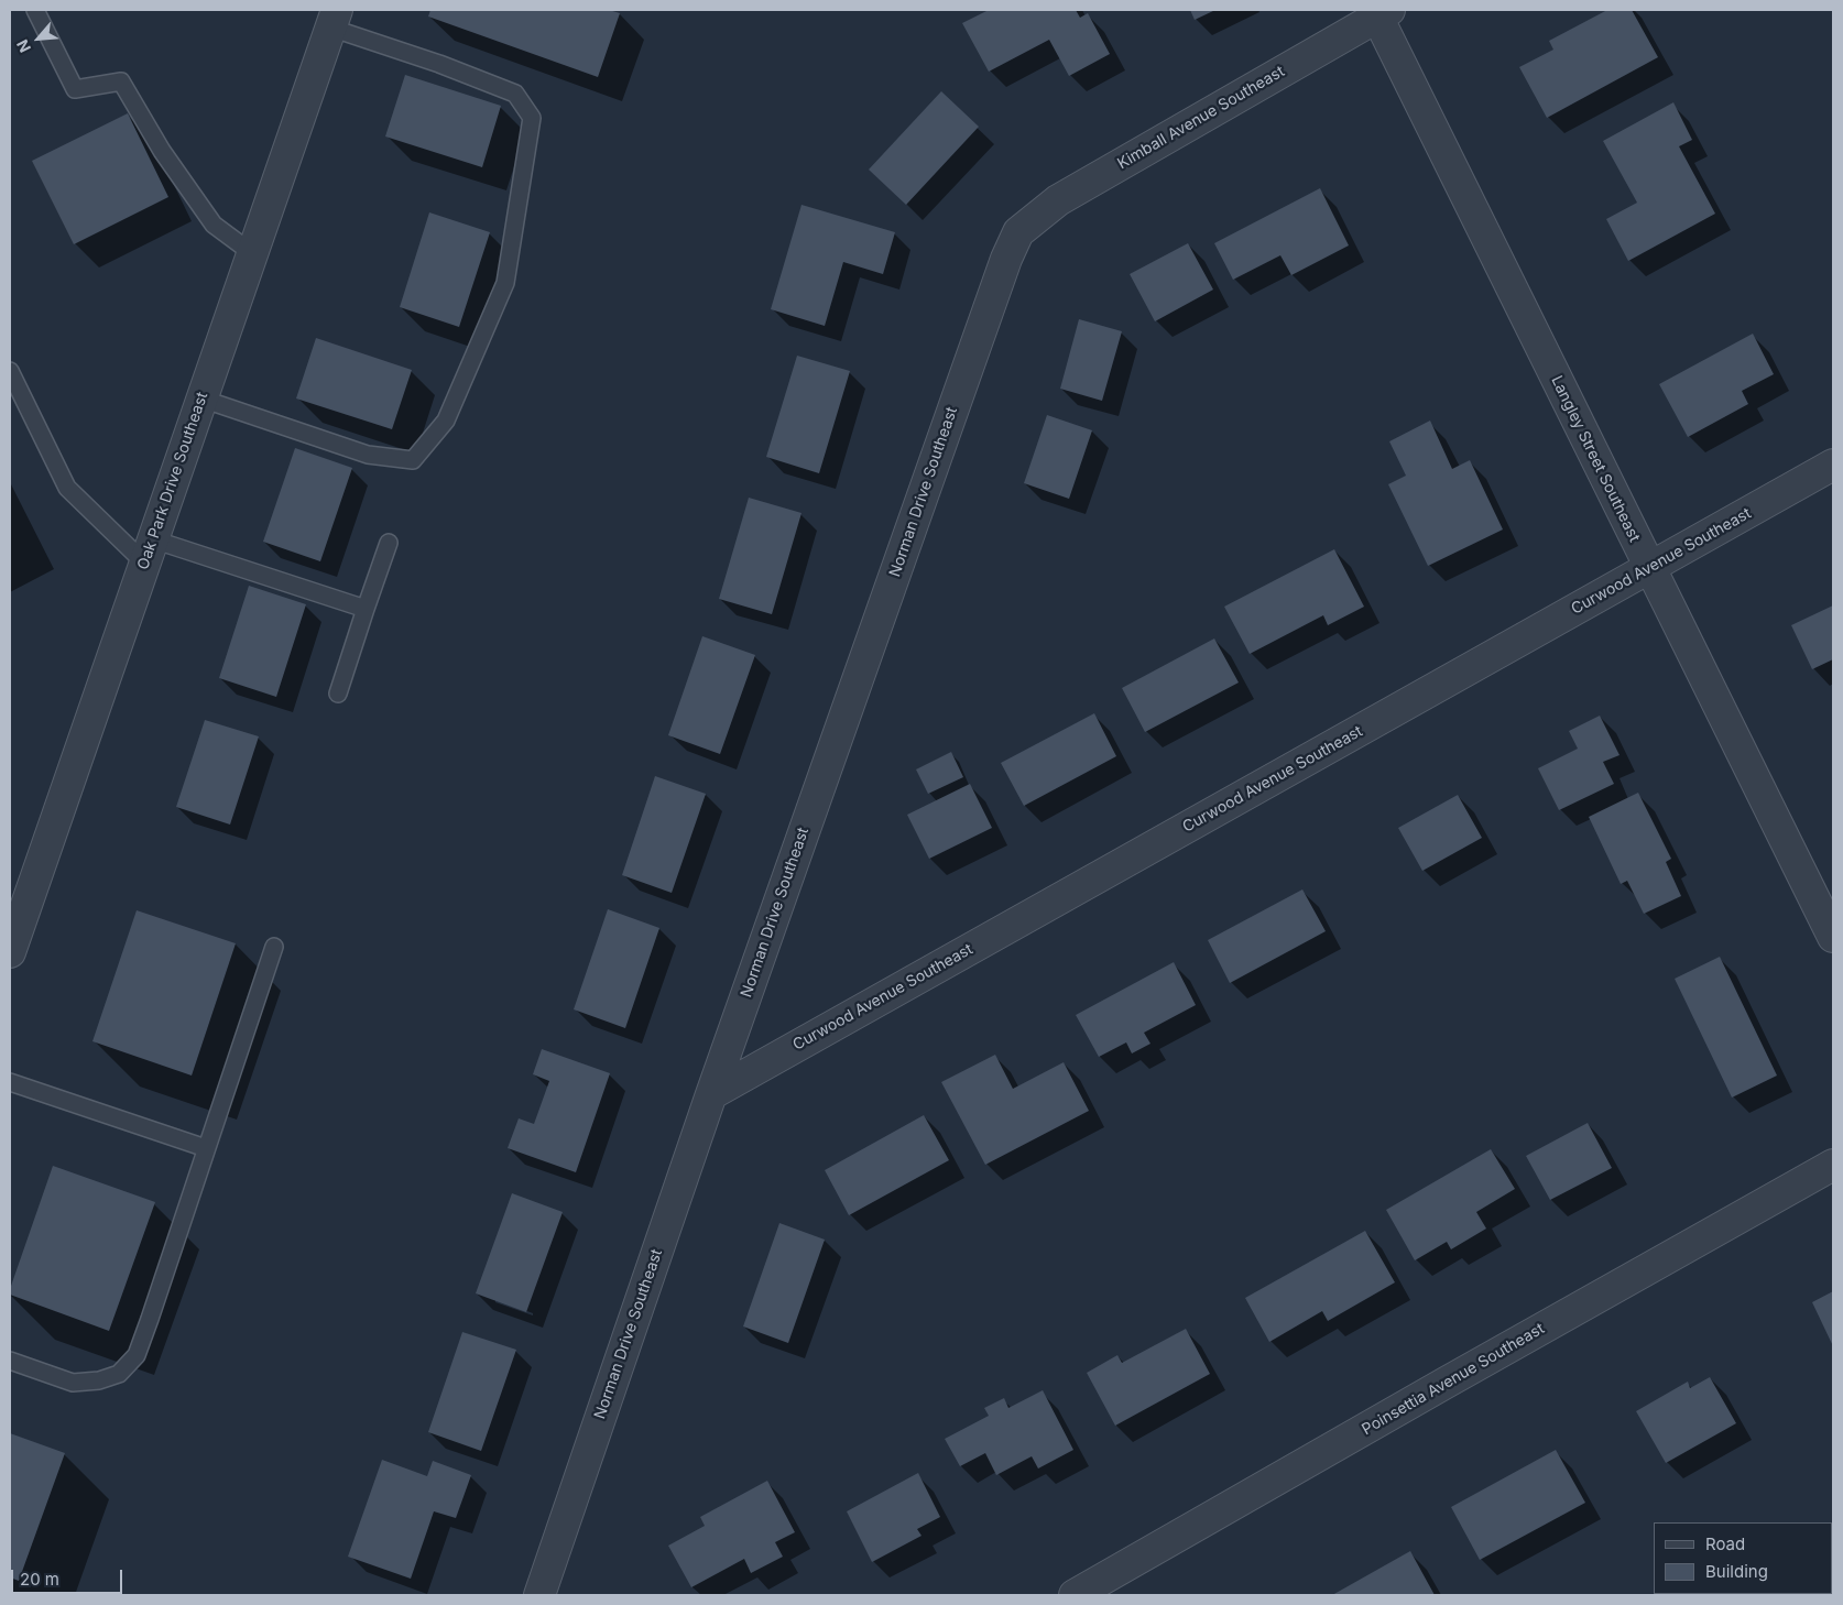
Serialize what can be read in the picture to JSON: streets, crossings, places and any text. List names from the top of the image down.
{
  "streets": {
    "street": [
      "Kimball Avenue Southeast",
      "Langley Street Southeast",
      "Oak Park Drive Southeast",
      "Norman Drive Southeast",
      "Curwood Avenue Southeast",
      "Poinsettia Avenue Southeast"
    ]
  },
  "crossings": [
    ["Kimball Avenue Southeast", "Langley Street Southeast"],
    ["Kimball Avenue Southeast", "Norman Drive Southeast"],
    ["Langley Street Southeast", "Curwood Avenue Southeast"],
    ["Norman Drive Southeast", "Curwood Avenue Southeast"]
  ],
  "legend": ["Road", "Building"],
  "scale_bar": "20 m",
  "north": "bottom left"
}
